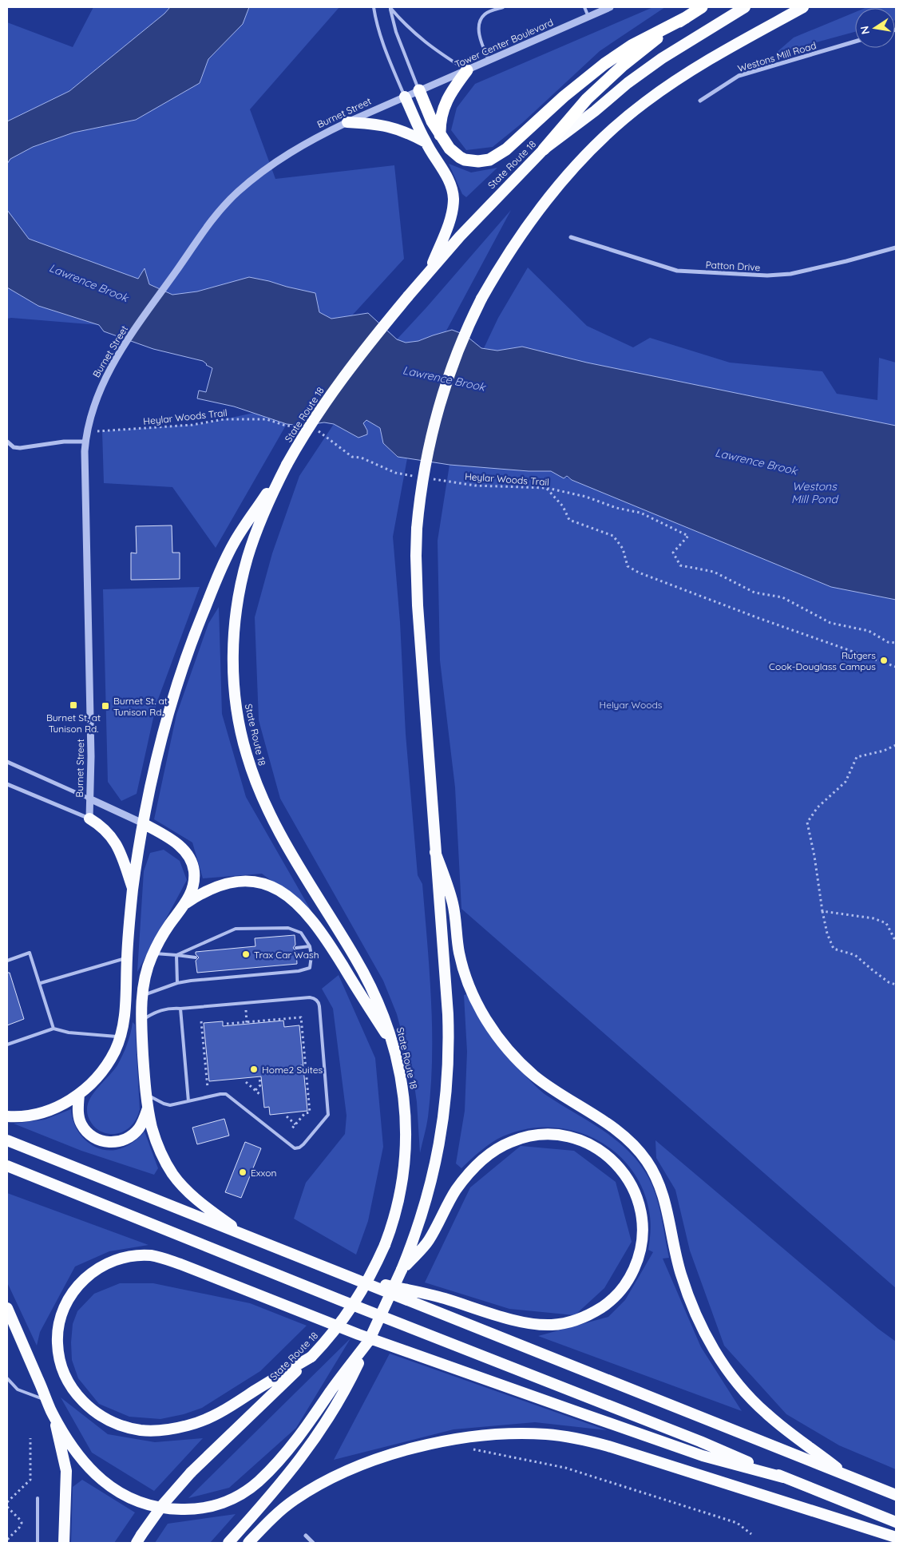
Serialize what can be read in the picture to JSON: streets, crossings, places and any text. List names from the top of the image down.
{
  "streets": {
    "highway": ["State Route 18"],
    "street": [
      "Tower Center Boulevard",
      "Westons Mill Road",
      "Burnet Street",
      "Patton Drive"
    ],
    "path": ["Heylar Woods Trail"]
  },
  "crossings": [
    ["Tower Center Boulevard", "Burnet Street"],
    ["Burnet Street", "Heylar Woods Trail"]
  ],
  "water": ["Lawrence Brook", "Westons Mill Pond"],
  "parks": ["Helyar Woods"],
  "places": {
    "other": [
      "Rutgers Cook-Douglass Campus",
      "Trax Car Wash",
      "Home2 Suites",
      "Exxon"
    ],
    "transit": ["Burnet St, at Tunison Rd.", "Burnet St. at Tunison Rd."]
  },
  "north": "left"
}
